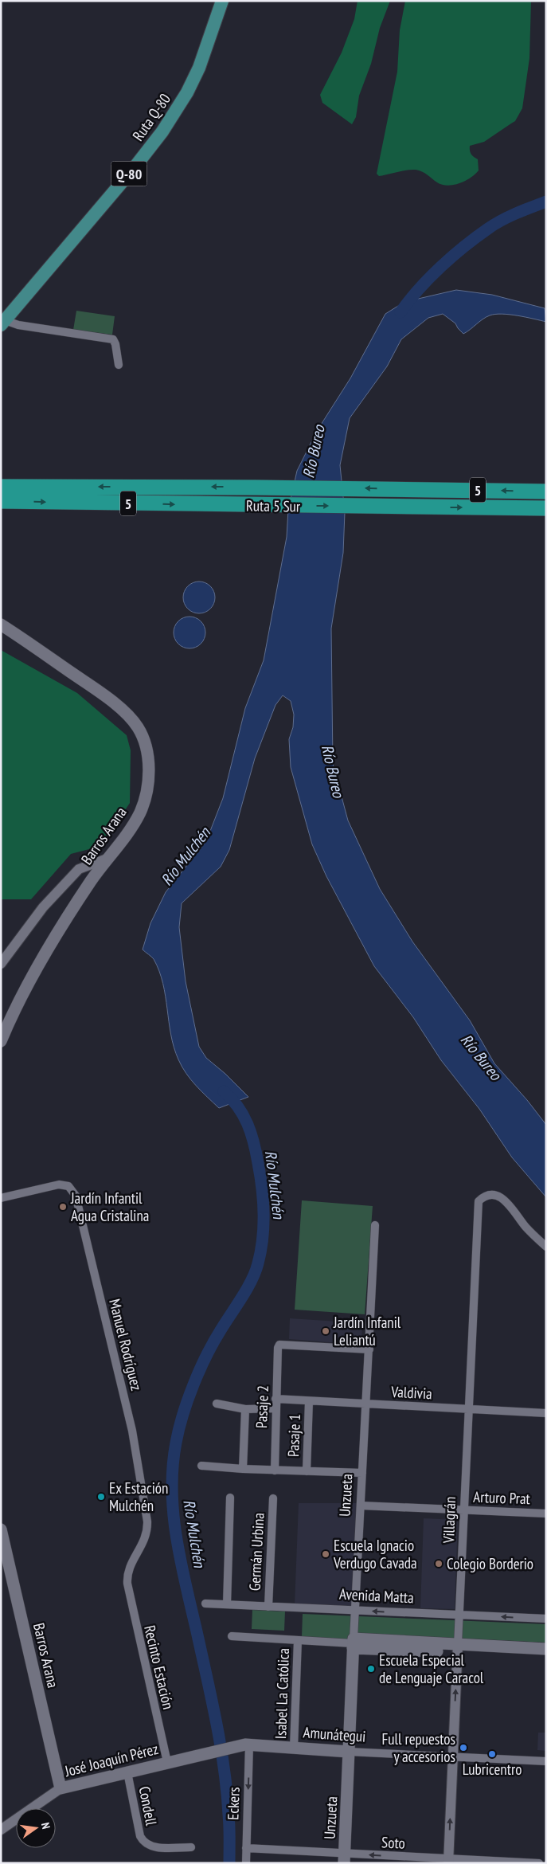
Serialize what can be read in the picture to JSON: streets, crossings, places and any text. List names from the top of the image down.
{
  "streets": {
    "highway": ["5", "Ruta 5 Sur"],
    "main road": [
      "Ruta Q-80",
      "Q-80",
      "Barros Arana",
      "Unzueta",
      "Amunátegui",
      "José Joaquín Pérez"
    ],
    "street": [
      "Manuel Rodríguez",
      "Valdivia",
      "Pasaje 2",
      "Pasaje 1",
      "Arturo Prat",
      "Villagrán",
      "Germán Urbina",
      "Avenida Matta",
      "Recinto Estación",
      "Isabel La Católica",
      "Eckers",
      "Condell",
      "Soto"
    ]
  },
  "crossings": [
    ["Barros Arana", "José Joaquín Pérez"],
    ["Manuel Rodríguez", "Recinto Estación"],
    ["Valdivia", "Pasaje 2"],
    ["Valdivia", "Pasaje 1"],
    ["Valdivia", "Unzueta"],
    ["Valdivia", "Villagrán"],
    ["Pasaje 2", "Unzueta"],
    ["Unzueta", "Arturo Prat"],
    ["Unzueta", "Avenida Matta"],
    ["Unzueta", "Amunátegui"],
    ["Unzueta", "Soto"],
    ["Arturo Prat", "Villagrán"],
    ["Villagrán", "Avenida Matta"],
    ["Villagrán", "Amunátegui"],
    ["Villagrán", "Soto"],
    ["Germán Urbina", "Avenida Matta"],
    ["Recinto Estación", "José Joaquín Pérez"],
    ["Isabel La Católica", "Amunátegui"],
    ["Amunátegui", "José Joaquín Pérez"],
    ["Amunátegui", "Eckers"],
    ["José Joaquín Pérez", "Eckers"],
    ["José Joaquín Pérez", "Condell"],
    ["Eckers", "Soto"]
  ],
  "one_way": ["Avenida Matta", "Eckers", "Soto"],
  "water": ["Río Bureo", "Río Mulchén"],
  "places": [
    "Jardín Infantil Agua Cristalina",
    "Jardín Infanil Leliantú",
    "Ex Estación Mulchén",
    "Escuela Ignacio Verdugo Cavada",
    "Colegio Borderio",
    "Escuela Especial de Lenguaje Caracol",
    "Full repuestos y accesorios",
    "Lubricentro"
  ],
  "north": "right"
}
